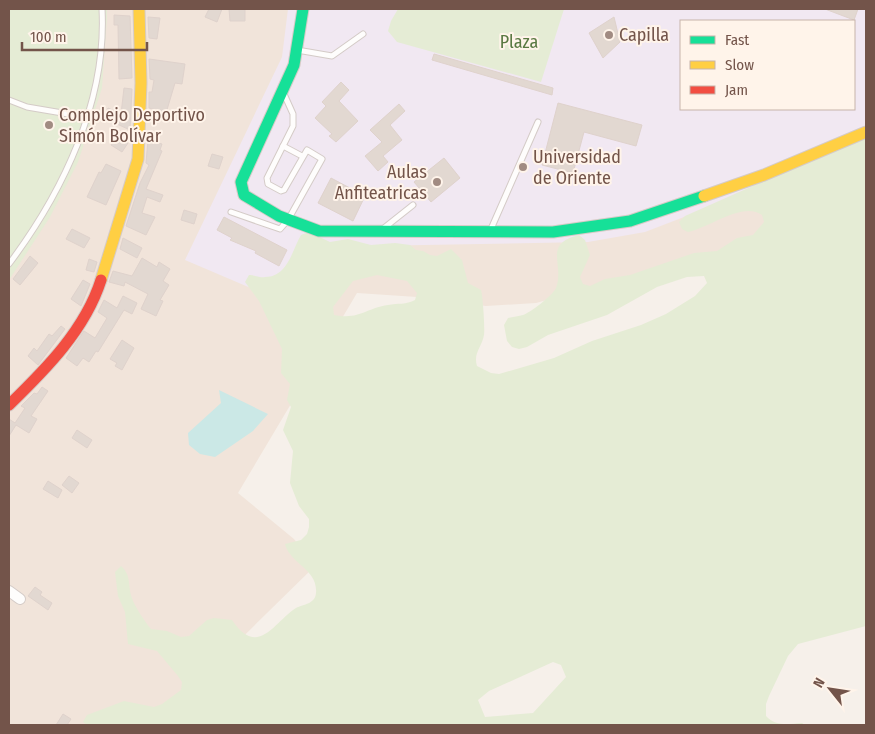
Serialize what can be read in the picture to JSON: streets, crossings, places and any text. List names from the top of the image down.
{
  "parks": ["Plaza"],
  "places": [
    "Capilla",
    "Complejo Deportivo Simón Bolívar",
    "Universidad de Oriente",
    "Aulas Anfiteatricas"
  ],
  "legend": ["Fast", "Slow", "Jam"],
  "scale_bar": "100 m",
  "north": "top left"
}
